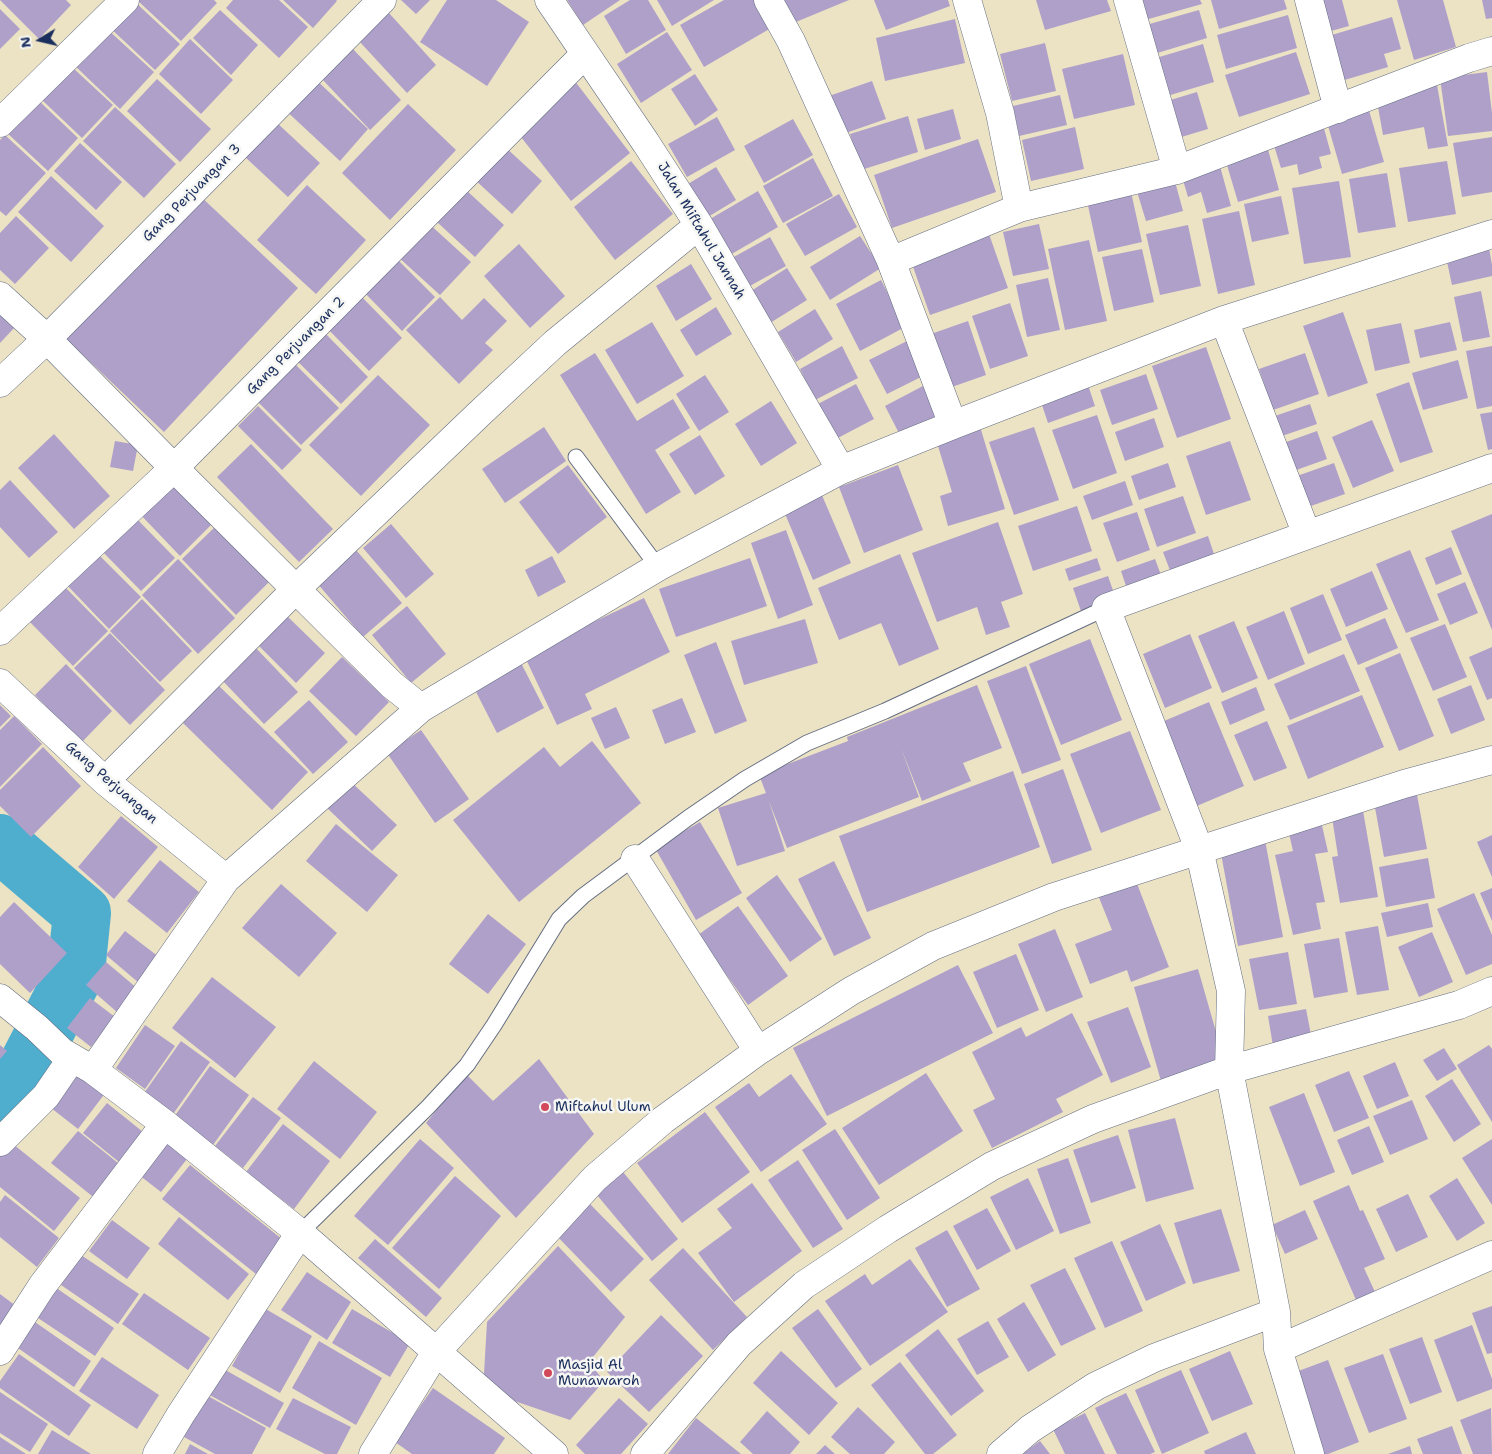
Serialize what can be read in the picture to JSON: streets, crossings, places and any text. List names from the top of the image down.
{
  "streets": {
    "street": [
      "Gang Perjuangan 3",
      "Jalan Miftahul Jannah",
      "Gang Perjuangan 2",
      "Gang Perjuangan"
    ]
  },
  "crossings": [
    ["Jalan Miftahul Jannah", "Gang Perjuangan 2"]
  ],
  "places": ["Miftahul Ulum", "Masjid Al Munawaroh"],
  "north": "left"
}
